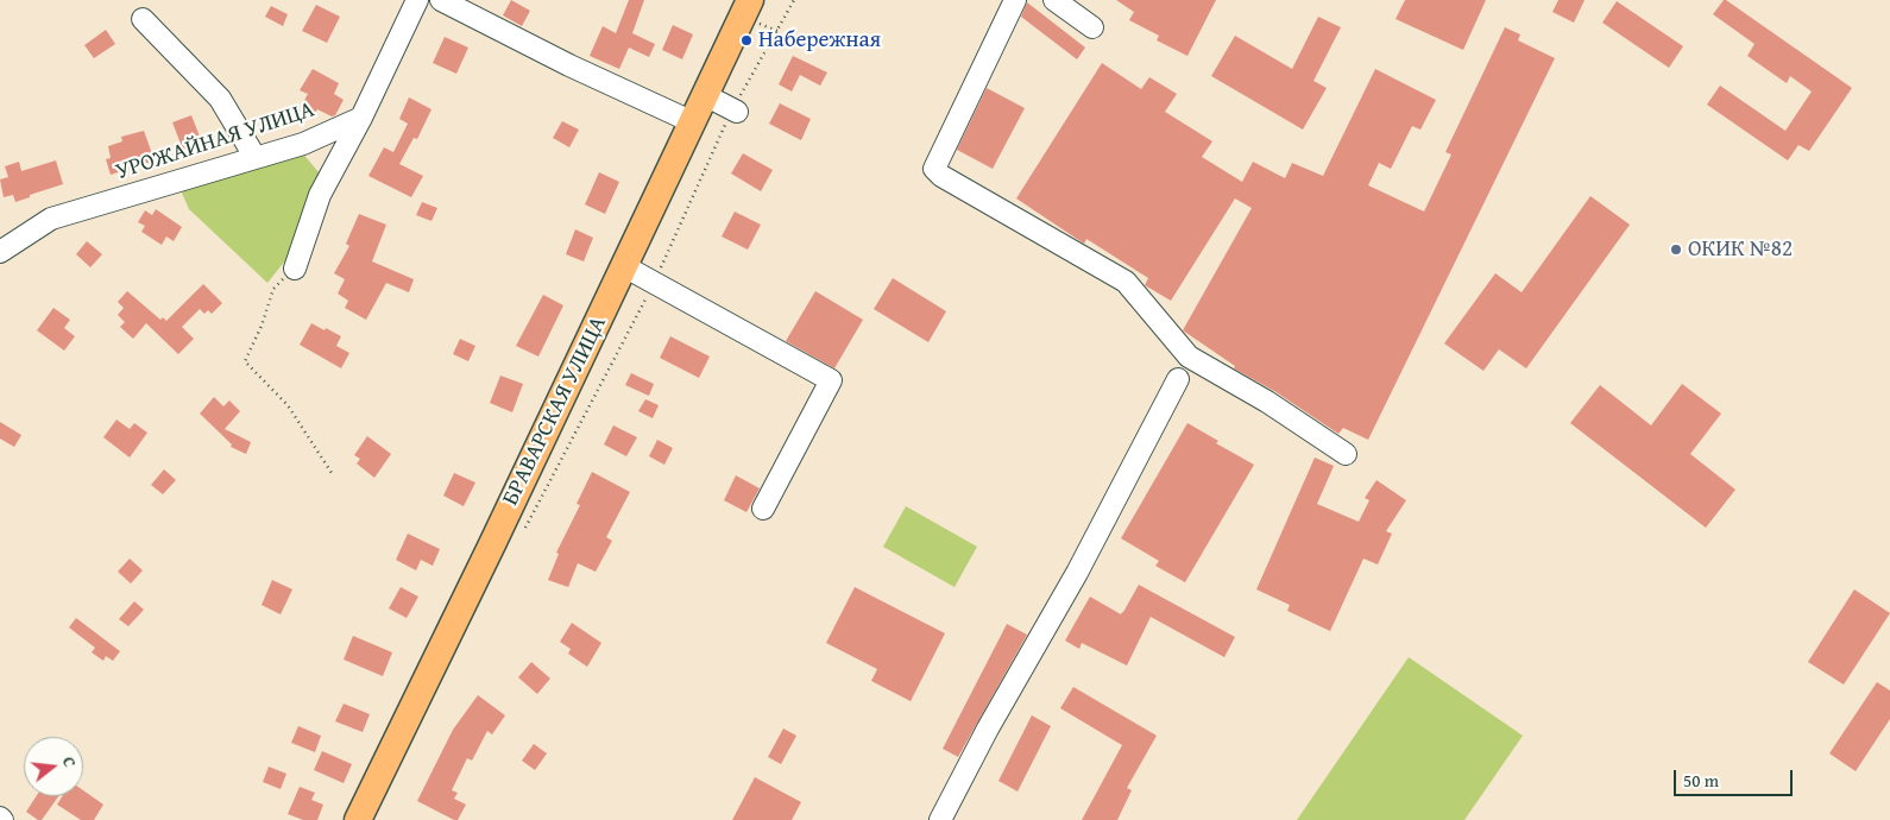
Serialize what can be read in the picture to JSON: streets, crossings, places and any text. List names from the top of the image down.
{
  "streets": {
    "main road": ["БРАВАРСКАЯ УЛИЦА"],
    "street": ["УРОЖАЙНАЯ УЛИЦА"]
  },
  "places": ["Набережная", "ОКИК №82"],
  "scale_bar": "50 m",
  "north": "right"
}
